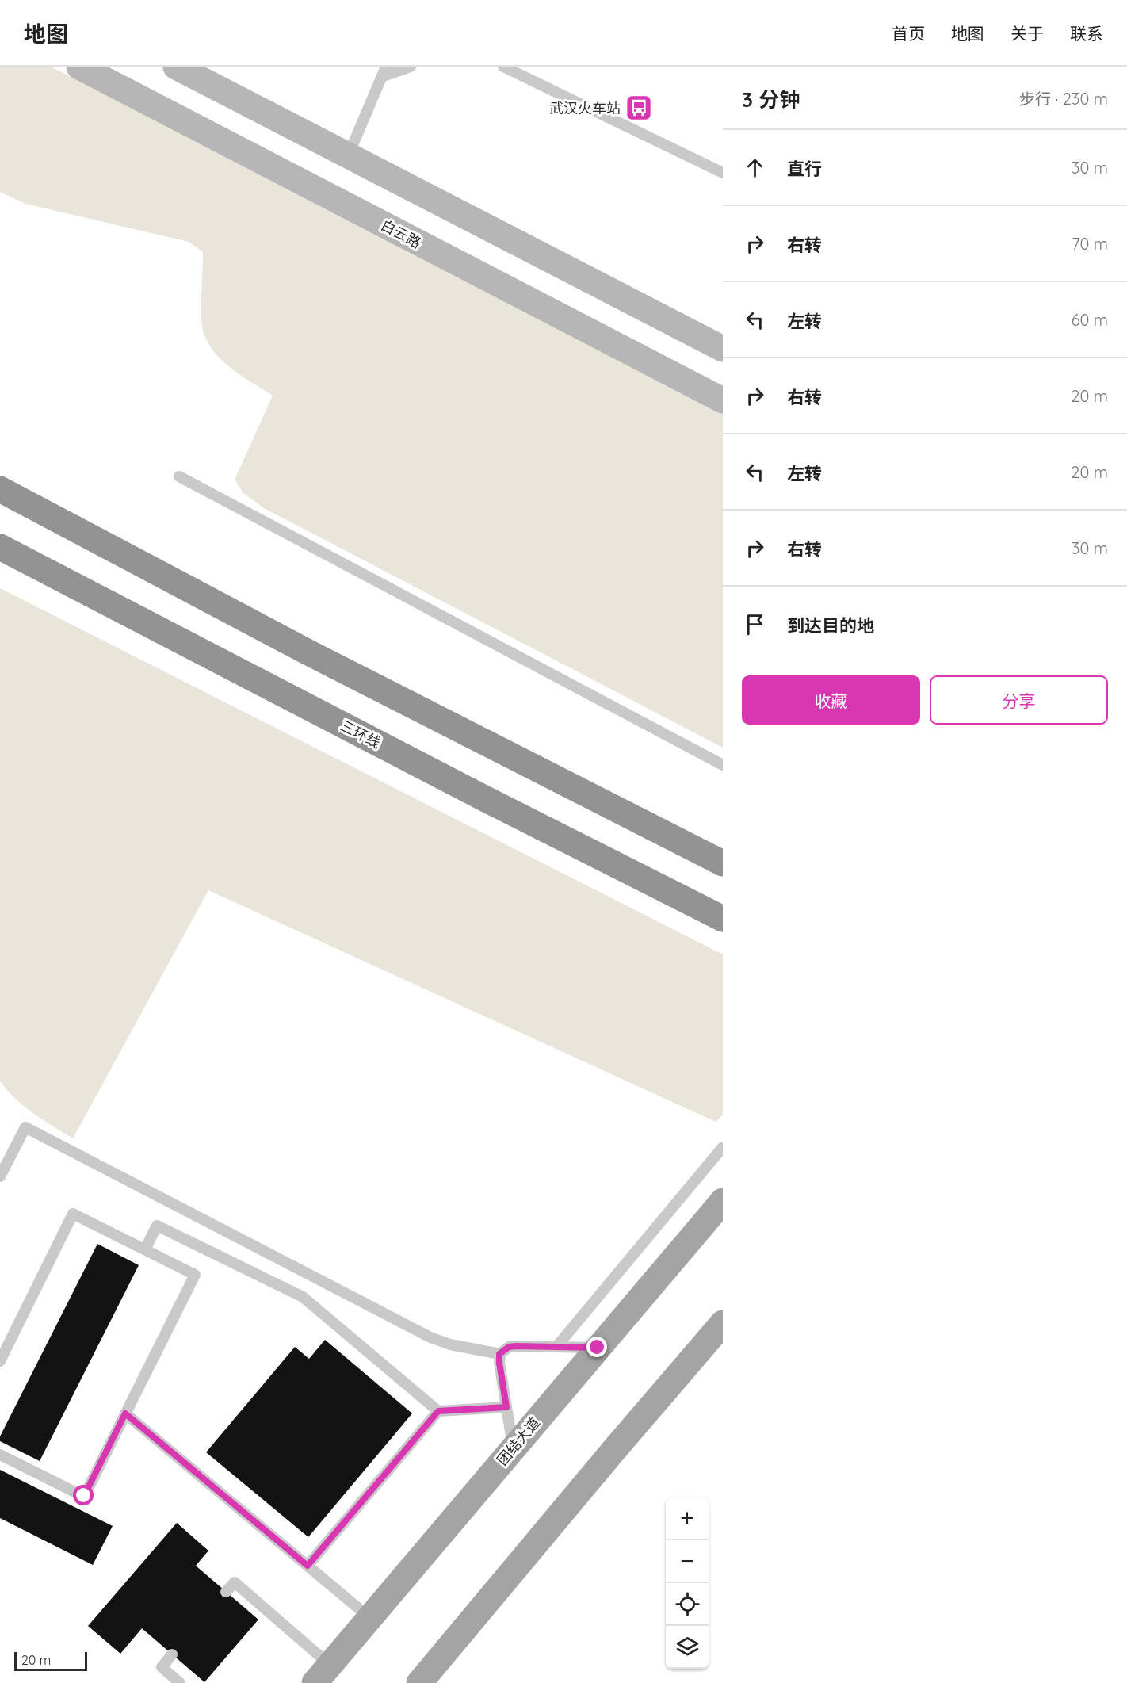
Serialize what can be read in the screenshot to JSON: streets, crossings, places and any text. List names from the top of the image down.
{
  "streets": {
    "highway": ["三环线"],
    "main road": ["团结大道"],
    "street": ["白云路"]
  },
  "places": {
    "bus stop": ["武汉火车站"]
  },
  "scale_bar": "20 m",
  "page": {
    "header": "地图",
    "nav": [
      "首页",
      "地图",
      "关于",
      "联系"
    ],
    "heading": ["3 分钟", "步行 · 230 m"],
    "list": [
      ["直行", "30 m"],
      ["右转", "70 m"],
      ["左转", "60 m"],
      ["右转", "20 m"],
      ["左转", "20 m"],
      ["右转", "30 m"],
      "到达目的地"
    ],
    "buttons": ["收藏", "分享"],
    "map_buttons": ["+", "−"],
    "scale": "20 m"
  }
}
